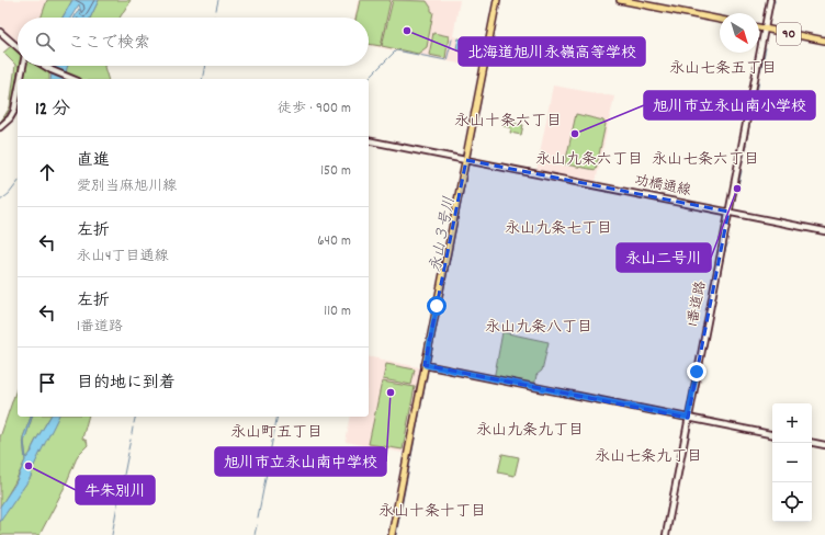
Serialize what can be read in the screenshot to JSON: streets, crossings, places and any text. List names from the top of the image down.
{
  "streets": {
    "main road": ["90"],
    "street": ["功橋通線", "1番道路"]
  },
  "crossings": [
    ["90", "1番道路"],
    ["功橋通線", "1番道路"]
  ],
  "districts": [
    "永山七条五丁目",
    "永山十条六丁目",
    "永山九条六丁目",
    "永山七条六丁目",
    "永山九条七丁目",
    "永山九条八丁目",
    "永山九条九丁目",
    "永山町五丁目",
    "永山七条九丁目",
    "永山十条十丁目"
  ],
  "water": ["永山３号川"],
  "places": [
    "北海道旭川永嶺高等学校",
    "旭川市立永山南小学校",
    "永山二号川",
    "旭川市立永山南中学校",
    "牛朱別川"
  ],
  "north": "bottom right",
  "page": {
    "search": "ここで検索",
    "heading": ["12 分", "徒歩 · 900 m"],
    "list": [
      ["直進", "愛別当麻旭川線", "150 m"],
      ["左折", "永山4丁目通線", "640 m"],
      ["左折", "1番道路", "110 m"],
      "目的地に到着"
    ],
    "map_buttons": ["+", "−"]
  }
}
